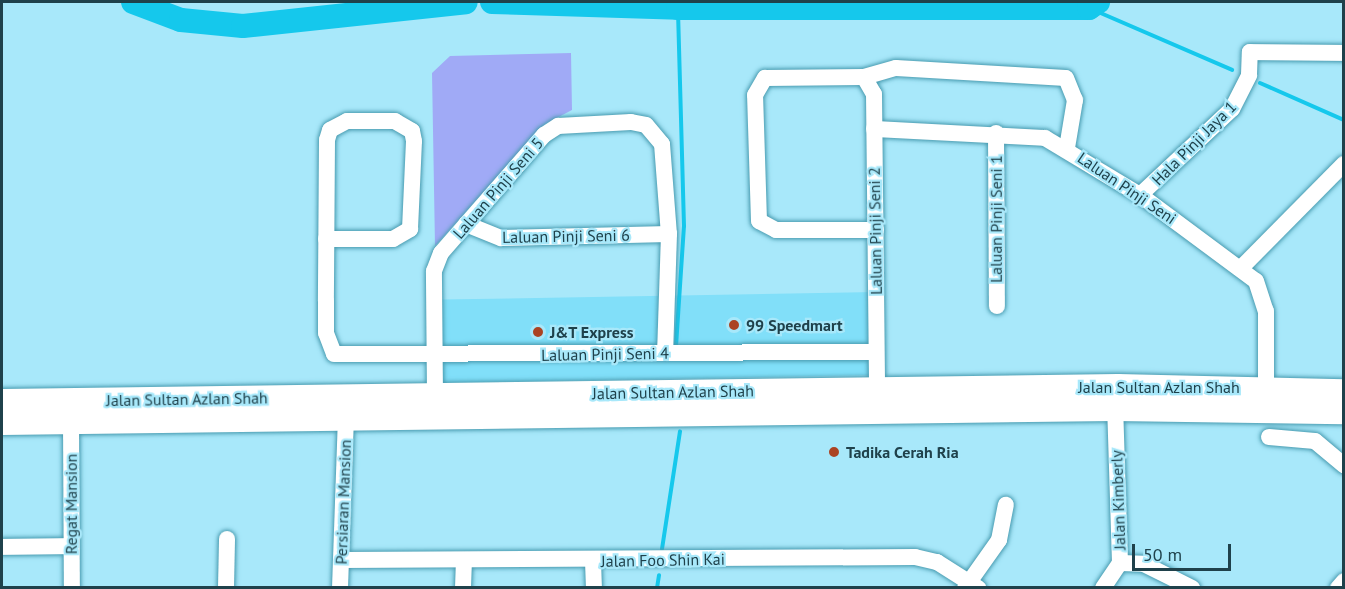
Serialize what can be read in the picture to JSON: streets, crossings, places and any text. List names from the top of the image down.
{
  "streets": {
    "main road": ["Jalan Sultan Azlan Shah"],
    "street": [
      "Hala Pinji Jaya 1",
      "Laluan Pinji Seni 5",
      "Laluan Pinji Seni",
      "Laluan Pinji Seni 1",
      "Laluan Pinji Seni 2",
      "Laluan Pinji Seni 6",
      "Laluan Pinji Seni 4",
      "Jalan Kimberly",
      "Persiaran Mansion",
      "Regat Mansion",
      "Jalan Foo Shin Kai"
    ]
  },
  "crossings": [
    ["Hala Pinji Jaya 1", "Laluan Pinji Seni"],
    ["Laluan Pinji Seni 5", "Laluan Pinji Seni 6"],
    ["Laluan Pinji Seni 5", "Laluan Pinji Seni 4"],
    ["Laluan Pinji Seni 5", "Jalan Sultan Azlan Shah"],
    ["Laluan Pinji Seni", "Laluan Pinji Seni 1"],
    ["Laluan Pinji Seni", "Laluan Pinji Seni 2"],
    ["Laluan Pinji Seni", "Jalan Sultan Azlan Shah"],
    ["Laluan Pinji Seni 2", "Laluan Pinji Seni 4"],
    ["Laluan Pinji Seni 2", "Jalan Sultan Azlan Shah"],
    ["Jalan Sultan Azlan Shah", "Jalan Kimberly"],
    ["Jalan Sultan Azlan Shah", "Persiaran Mansion"],
    ["Jalan Sultan Azlan Shah", "Regat Mansion"],
    ["Persiaran Mansion", "Jalan Foo Shin Kai"]
  ],
  "places": ["99 Speedmart", "J&T Express", "Tadika Cerah Ria"],
  "scale_bar": "50 m"
}
